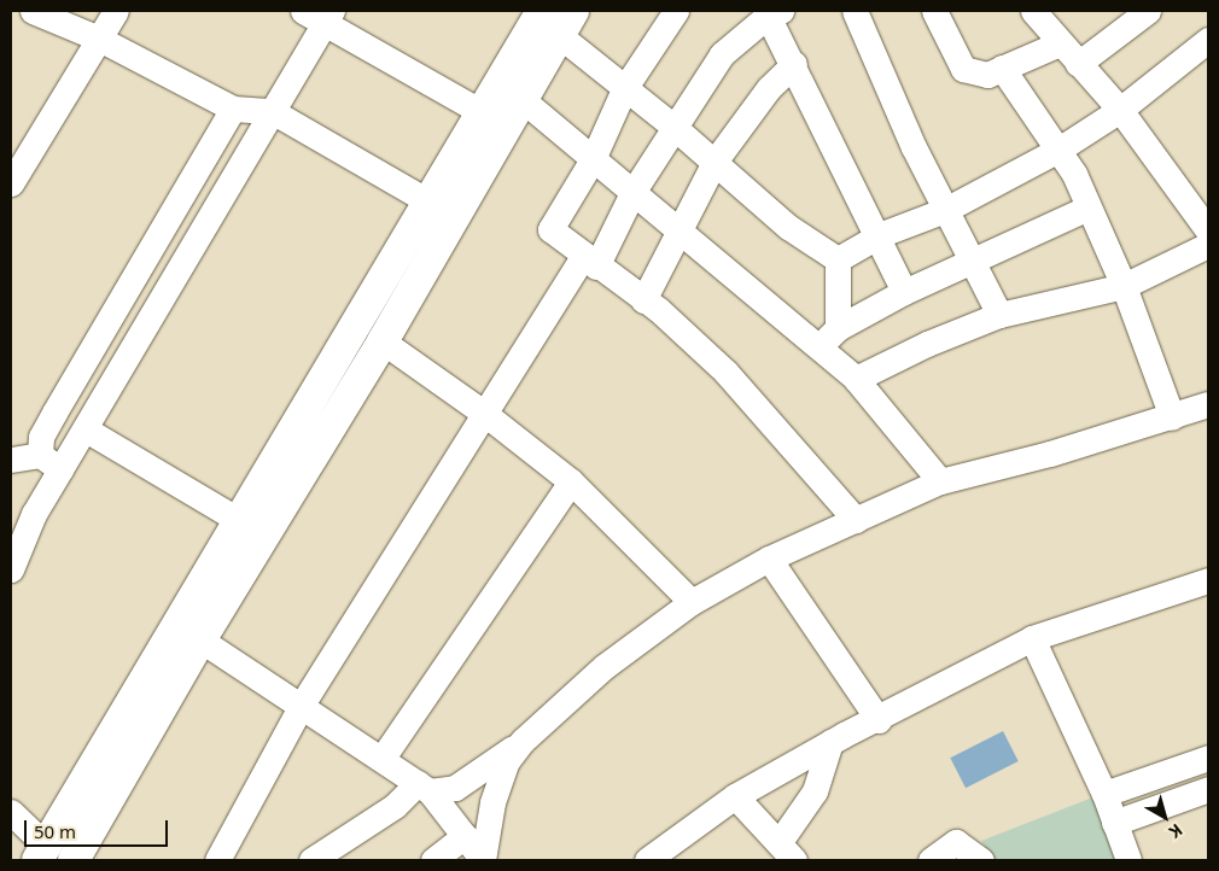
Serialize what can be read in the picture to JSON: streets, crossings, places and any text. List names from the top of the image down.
{
  "scale_bar": "50 m",
  "north": "bottom right"
}
